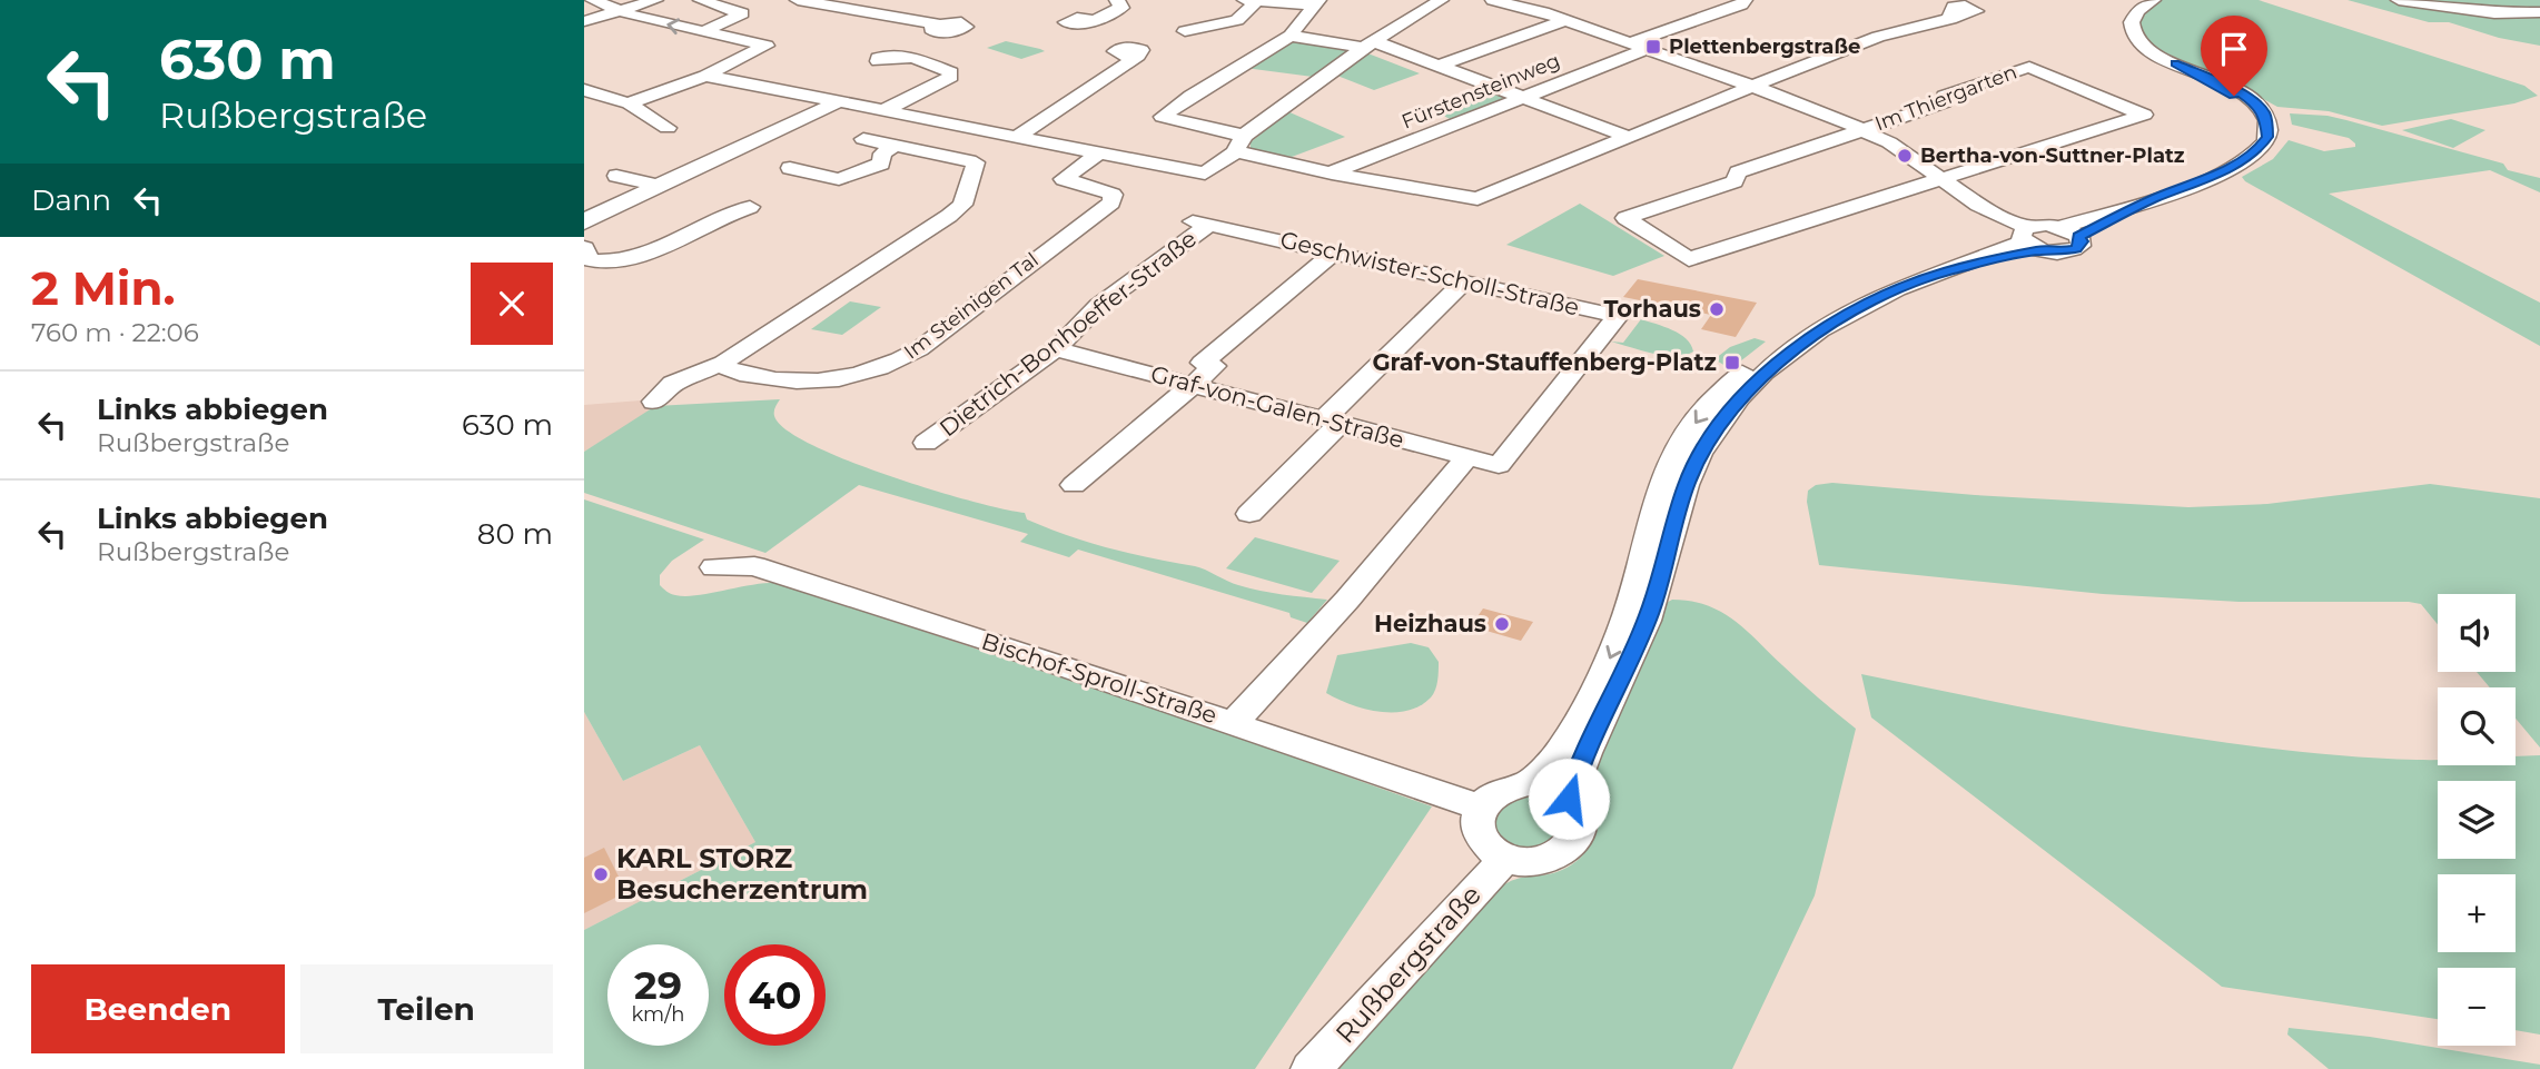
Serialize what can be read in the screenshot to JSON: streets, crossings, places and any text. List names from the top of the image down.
{
  "streets": {
    "street": [
      "Fürstensteinweg",
      "Im Thiergarten",
      "Geschwister-Scholl-Straße",
      "Im Steinigen Tal",
      "Dietrich-Bonhoeffer-Straße",
      "Graf-von-Galen-Straße",
      "Bischof-Sproll-Straße",
      "Rußbergstraße"
    ]
  },
  "crossings": [
    ["Geschwister-Scholl-Straße", "Dietrich-Bonhoeffer-Straße"],
    ["Geschwister-Scholl-Straße", "Graf-von-Galen-Straße"],
    ["Dietrich-Bonhoeffer-Straße", "Graf-von-Galen-Straße"],
    ["Bischof-Sproll-Straße", "Rußbergstraße"]
  ],
  "places": {
    "transit": ["Plettenbergstraße", "Graf-von-Stauffenberg-Platz"],
    "other": [
      "Bertha-von-Suttner-Platz",
      "Torhaus",
      "Heizhaus",
      "KARL STORZ Besucherzentrum"
    ]
  },
  "page": {
    "turn": ["630 m", "Rußbergstraße"],
    "then": "Dann",
    "heading": ["2 Min.", "760 m · 22:06"],
    "list": [
      {
        "name": "Links abbiegen",
        "note": "Rußbergstraße",
        "value": "630 m"
      },
      {
        "name": "Links abbiegen",
        "note": "Rußbergstraße",
        "value": "80 m"
      }
    ],
    "map_buttons": ["+", "−"],
    "speed": "29 km/h",
    "limit": "40",
    "buttons": ["Beenden", "Teilen"]
  }
}
